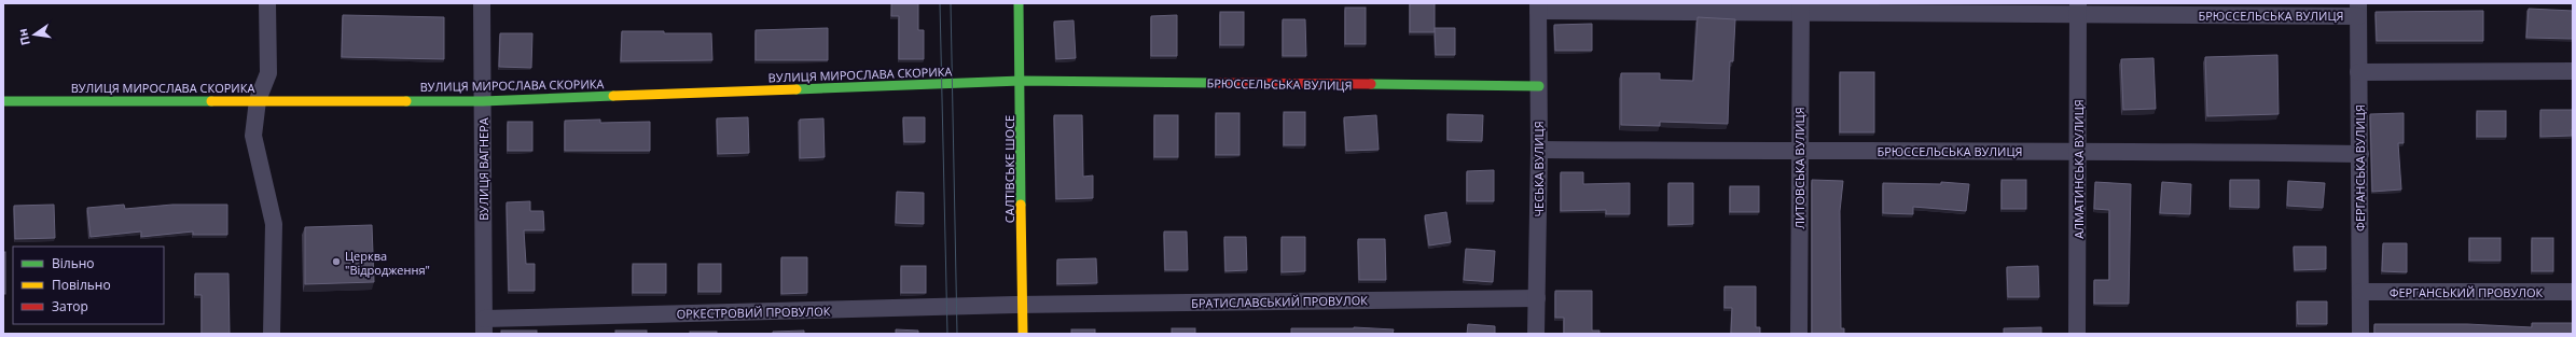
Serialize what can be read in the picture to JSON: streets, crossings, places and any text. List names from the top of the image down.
{
  "streets": {
    "street": [
      "БРЮССЕЛЬСЬКА ВУЛИЦЯ",
      "ВУЛИЦЯ МИРОСЛАВА СКОРИКА",
      "ЛИТОВСЬКА ВУЛИЦЯ",
      "ФЕРГАНСЬКА ВУЛИЦЯ",
      "ВУЛИЦЯ ВАГНЕРА",
      "САЛТІВСЬКЕ ШОСЕ",
      "ЧЕСЬКА ВУЛИЦЯ",
      "АЛМАТИНСЬКА ВУЛИЦЯ",
      "ФЕРГАНСЬКИЙ ПРОВУЛОК",
      "БРАТИСЛАВСЬКИЙ ПРОВУЛОК",
      "ОРКЕСТРОВИЙ ПРОВУЛОК"
    ]
  },
  "crossings": [
    ["БРЮССЕЛЬСЬКА ВУЛИЦЯ", "ВУЛИЦЯ МИРОСЛАВА СКОРИКА"],
    ["БРЮССЕЛЬСЬКА ВУЛИЦЯ", "ЛИТОВСЬКА ВУЛИЦЯ"],
    ["БРЮССЕЛЬСЬКА ВУЛИЦЯ", "ФЕРГАНСЬКА ВУЛИЦЯ"],
    ["БРЮССЕЛЬСЬКА ВУЛИЦЯ", "САЛТІВСЬКЕ ШОСЕ"],
    ["БРЮССЕЛЬСЬКА ВУЛИЦЯ", "ЧЕСЬКА ВУЛИЦЯ"],
    ["БРЮССЕЛЬСЬКА ВУЛИЦЯ", "АЛМАТИНСЬКА ВУЛИЦЯ"],
    ["ВУЛИЦЯ МИРОСЛАВА СКОРИКА", "ВУЛИЦЯ ВАГНЕРА"],
    ["ВУЛИЦЯ МИРОСЛАВА СКОРИКА", "САЛТІВСЬКЕ ШОСЕ"],
    ["ФЕРГАНСЬКА ВУЛИЦЯ", "ФЕРГАНСЬКИЙ ПРОВУЛОК"],
    ["ВУЛИЦЯ ВАГНЕРА", "ОРКЕСТРОВИЙ ПРОВУЛОК"],
    ["САЛТІВСЬКЕ ШОСЕ", "БРАТИСЛАВСЬКИЙ ПРОВУЛОК"],
    ["САЛТІВСЬКЕ ШОСЕ", "ОРКЕСТРОВИЙ ПРОВУЛОК"],
    ["ЧЕСЬКА ВУЛИЦЯ", "БРАТИСЛАВСЬКИЙ ПРОВУЛОК"],
    ["БРАТИСЛАВСЬКИЙ ПРОВУЛОК", "ОРКЕСТРОВИЙ ПРОВУЛОК"]
  ],
  "places": ["Церква \"Відродження\""],
  "legend": ["Вільно", "Повільно", "Затор"],
  "north": "left"
}
